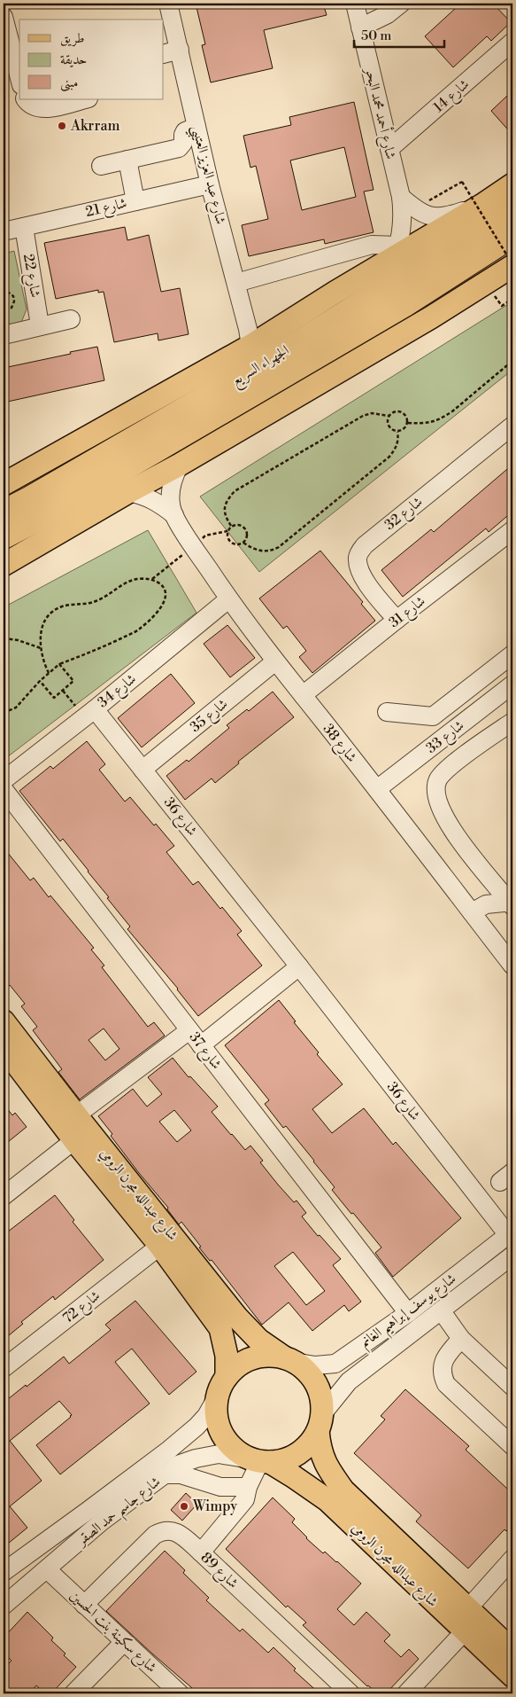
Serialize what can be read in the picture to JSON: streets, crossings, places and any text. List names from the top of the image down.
{
  "streets": {
    "highway": ["الجهراء السريع"],
    "main road": ["شارع عبدالله مجرن الرومي"],
    "street": [
      "شارع 14",
      "شارع أحمد محمد البحر",
      "شارع عبد العزيز العتيبي",
      "شارع 21",
      "شارع 22",
      "شارع 32",
      "شارع 31",
      "شارع 34",
      "شارع 35",
      "شارع 33",
      "شارع 38",
      "شارع 36",
      "شارع 37",
      "شارع 72",
      "شارع يوسف إبراهيم الغانم",
      "شارع جاسم حمد الصقر",
      "شارع 89",
      "شارع سكينة بنت الحسين"
    ]
  },
  "crossings": [
    ["شارع 14", "شارع أحمد محمد البحر"],
    ["شارع أحمد محمد البحر", "الجهراء السريع"],
    ["شارع عبد العزيز العتيبي", "شارع 21"],
    ["شارع عبد العزيز العتيبي", "الجهراء السريع"],
    ["شارع 21", "شارع 22"],
    ["شارع 32", "شارع 31"],
    ["شارع 31", "شارع 38"],
    ["شارع 34", "شارع 38"],
    ["شارع 34", "شارع 36"],
    ["شارع 35", "شارع 38"],
    ["شارع 35", "شارع 36"],
    ["شارع 33", "شارع 38"],
    ["شارع 36", "شارع يوسف إبراهيم الغانم"],
    ["شارع 37", "شارع يوسف إبراهيم الغانم"],
    ["شارع عبدالله مجرن الرومي", "شارع 72"],
    ["شارع عبدالله مجرن الرومي", "شارع يوسف إبراهيم الغانم"],
    ["شارع عبدالله مجرن الرومي", "شارع جاسم حمد الصقر"],
    ["شارع يوسف إبراهيم الغانم", "شارع جاسم حمد الصقر"],
    ["شارع جاسم حمد الصقر", "شارع سكينة بنت الحسين"],
    ["شارع 89", "شارع سكينة بنت الحسين"]
  ],
  "places": ["Akrram", "Wimpy"],
  "legend": ["طريق", "حديقة", "مبنى"],
  "scale_bar": "50 m"
}
